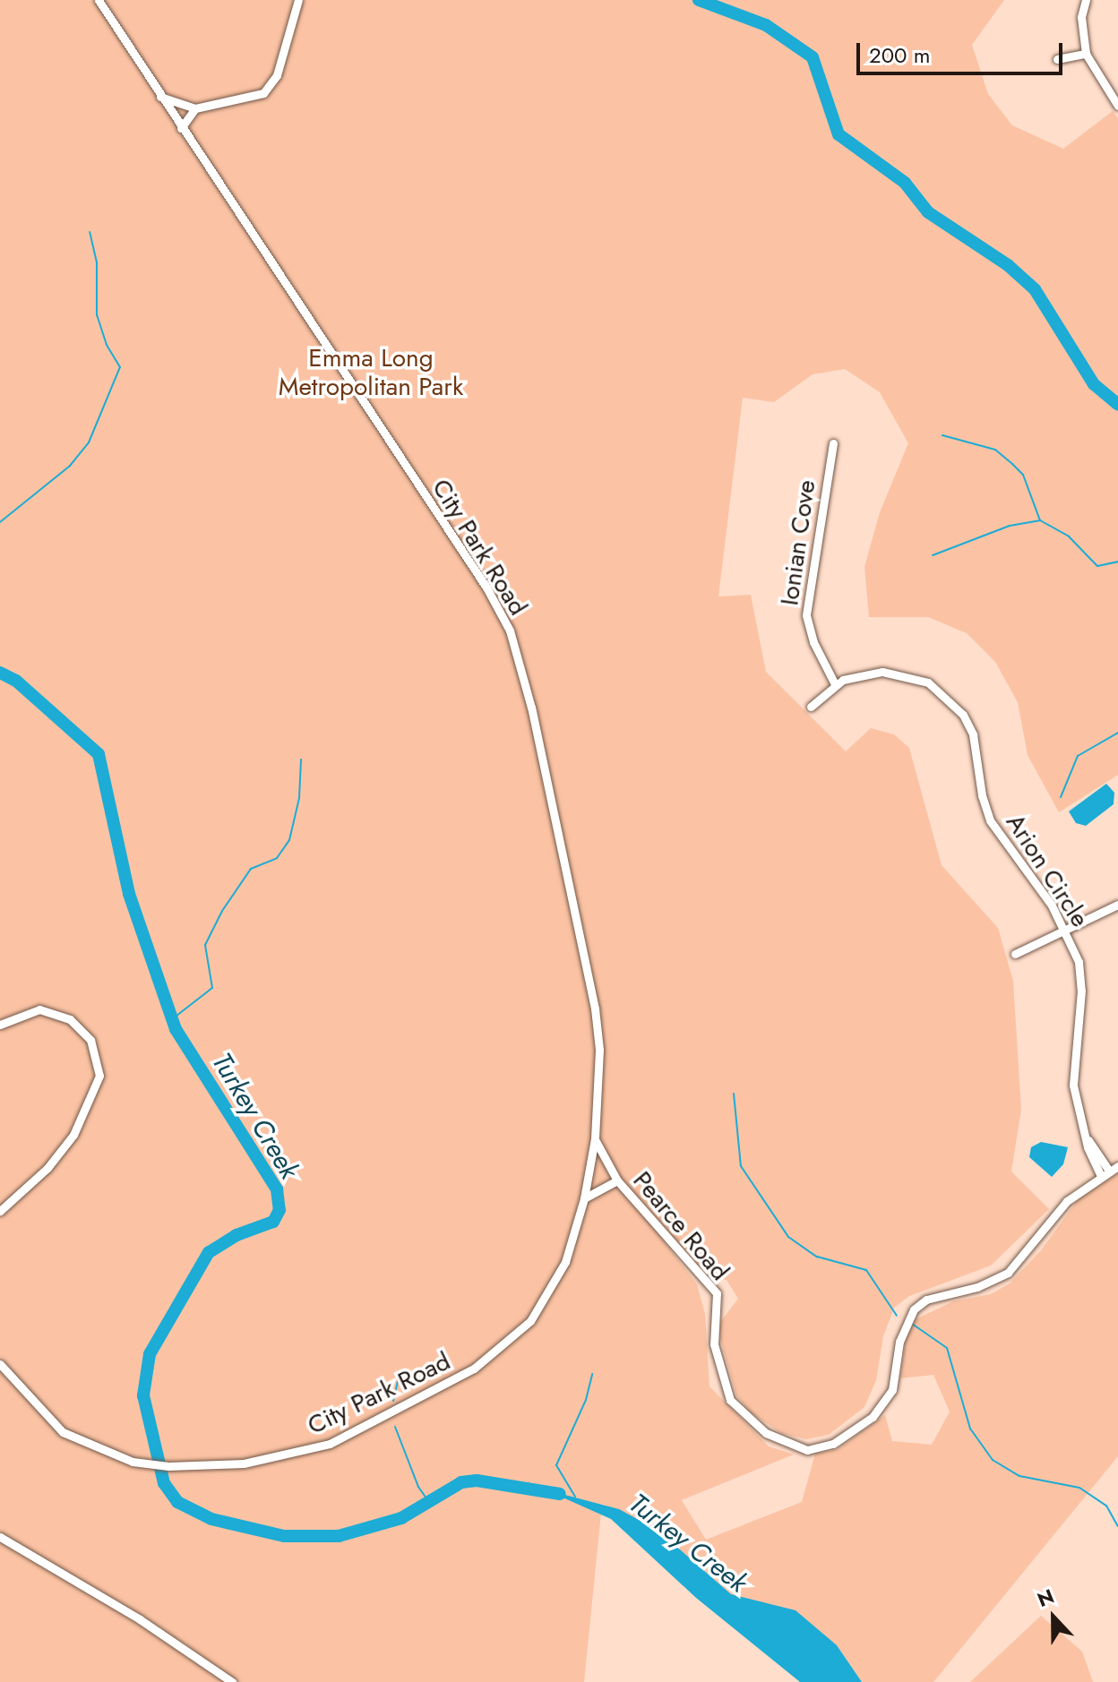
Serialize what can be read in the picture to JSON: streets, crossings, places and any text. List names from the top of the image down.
{
  "streets": {
    "street": [
      "Ionian Cove",
      "City Park Road",
      "Arion Circle",
      "Pearce Road"
    ]
  },
  "crossings": [
    ["Ionian Cove", "Arion Circle"],
    ["City Park Road", "Pearce Road"],
    ["Arion Circle", "Pearce Road"]
  ],
  "water": ["Turkey Creek"],
  "parks": ["Emma Long Metropolitan Park"],
  "scale_bar": "200 m",
  "north": "top"
}
